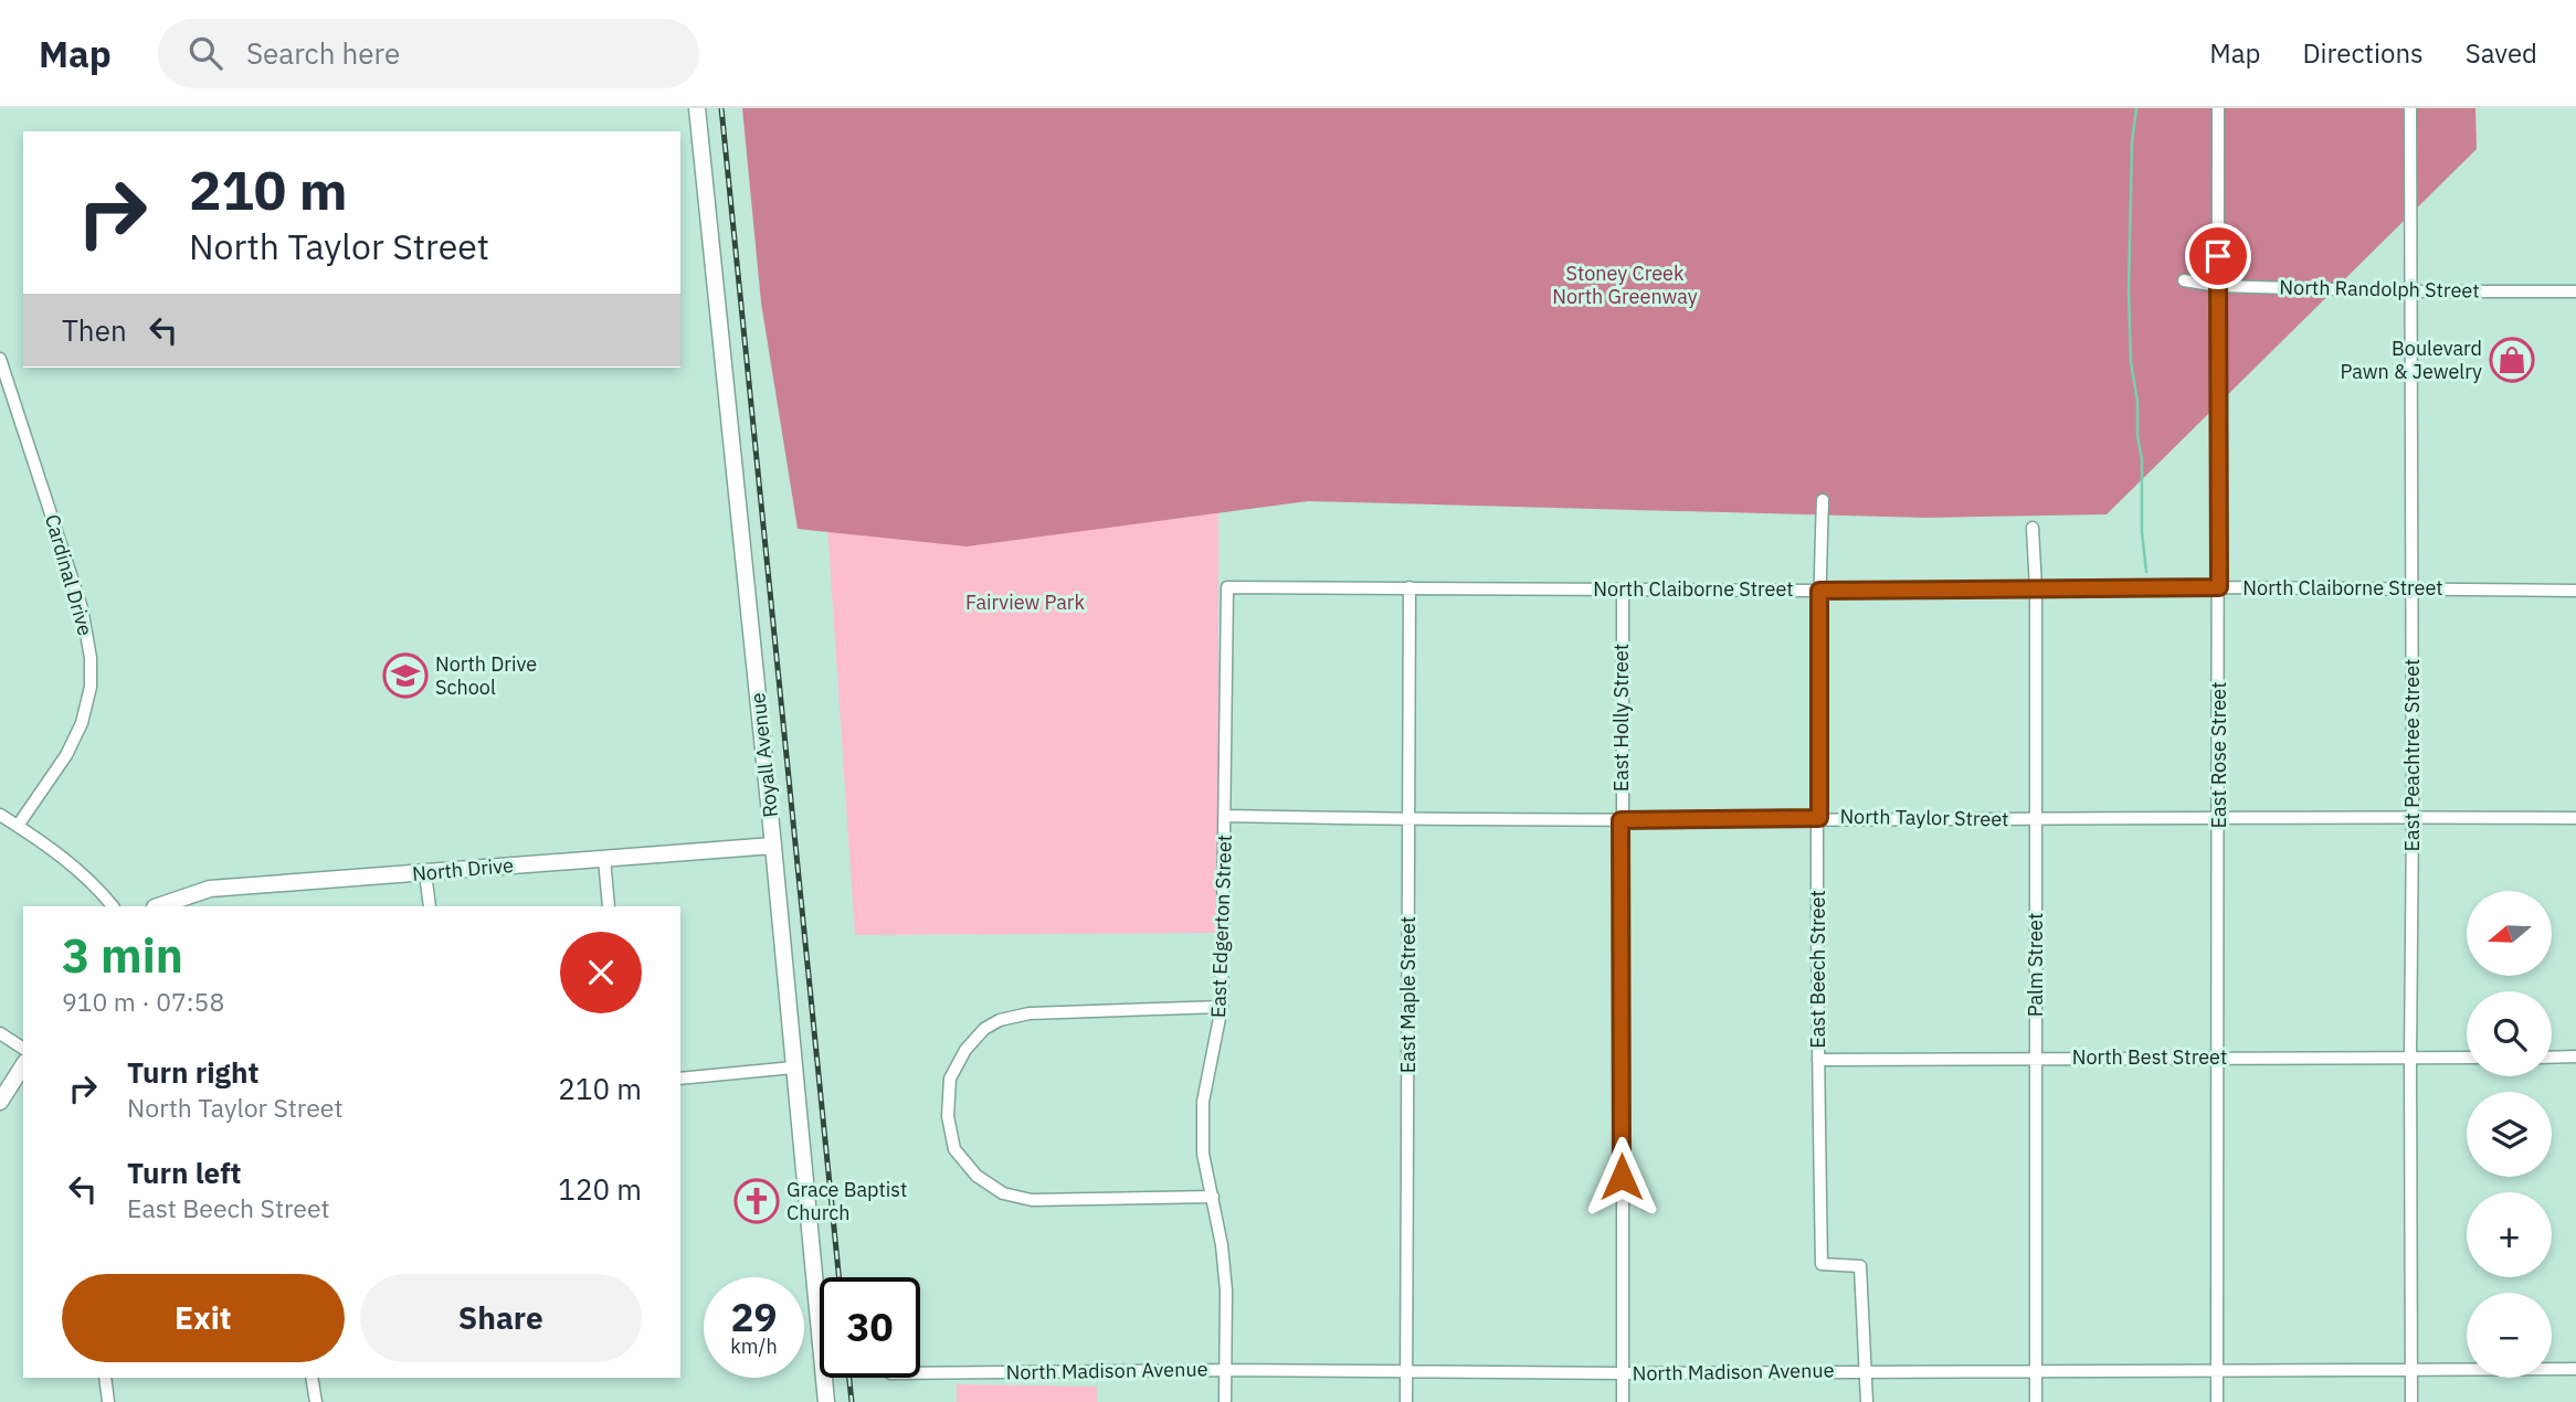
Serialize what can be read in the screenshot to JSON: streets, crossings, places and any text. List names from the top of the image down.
{
  "streets": {
    "street": [
      "North Randolph Street",
      "Cardinal Drive",
      "North Claiborne Street",
      "East Holly Street",
      "Royall Avenue",
      "East Rose Street",
      "East Peachtree Street",
      "North Taylor Street",
      "North Drive",
      "East Edgerton Street",
      "Palm Street",
      "East Beech Street",
      "East Maple Street",
      "North Best Street",
      "North Madison Avenue"
    ]
  },
  "crossings": [
    ["North Randolph Street", "East Rose Street"],
    ["North Randolph Street", "East Peachtree Street"],
    ["North Claiborne Street", "East Holly Street"],
    ["North Claiborne Street", "East Rose Street"],
    ["North Claiborne Street", "East Peachtree Street"],
    ["North Claiborne Street", "East Edgerton Street"],
    ["North Claiborne Street", "Palm Street"],
    ["North Claiborne Street", "East Beech Street"],
    ["North Claiborne Street", "East Maple Street"],
    ["East Holly Street", "North Taylor Street"],
    ["East Holly Street", "North Madison Avenue"],
    ["Royall Avenue", "North Drive"],
    ["East Rose Street", "North Taylor Street"],
    ["East Rose Street", "North Best Street"],
    ["East Rose Street", "North Madison Avenue"],
    ["East Peachtree Street", "North Taylor Street"],
    ["East Peachtree Street", "North Best Street"],
    ["East Peachtree Street", "North Madison Avenue"],
    ["North Taylor Street", "East Edgerton Street"],
    ["North Taylor Street", "Palm Street"],
    ["North Taylor Street", "East Beech Street"],
    ["North Taylor Street", "East Maple Street"],
    ["East Edgerton Street", "North Madison Avenue"],
    ["Palm Street", "North Best Street"],
    ["Palm Street", "North Madison Avenue"],
    ["East Beech Street", "North Best Street"],
    ["East Beech Street", "North Madison Avenue"],
    ["East Maple Street", "North Madison Avenue"]
  ],
  "parks": ["Stoney Creek North Greenway", "Fairview Park"],
  "places": {
    "shop": ["Boulevard Pawn & Jewelry"],
    "school or university": ["North Drive School"],
    "church": ["Grace Baptist Church"]
  },
  "north": "left",
  "page": {
    "header": "Map",
    "search": "Search here",
    "nav": ["Map", "Directions", "Saved"],
    "turn": ["210 m", "North Taylor Street"],
    "then": "Then",
    "map_buttons": ["+", "−"],
    "heading": ["3 min", "910 m · 07:58"],
    "list": [
      {
        "name": "Turn right",
        "note": "North Taylor Street",
        "value": "210 m"
      },
      {
        "name": "Turn left",
        "note": "East Beech Street",
        "value": "120 m"
      }
    ],
    "buttons": ["Exit", "Share"],
    "speed": "29 km/h",
    "limit": "30"
  }
}
